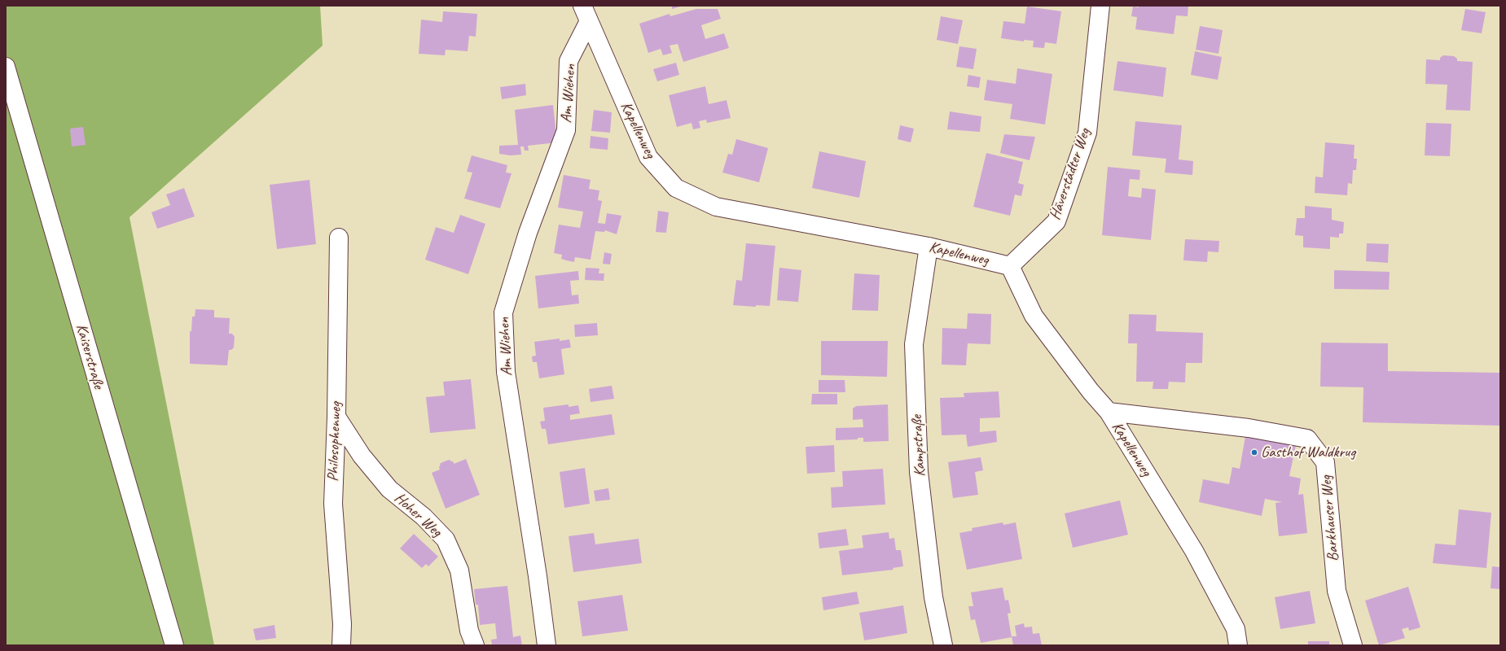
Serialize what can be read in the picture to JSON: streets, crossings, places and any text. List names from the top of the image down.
{
  "streets": {
    "street": [
      "Am Wiehen",
      "Kapellenweg",
      "Häverstädter Weg",
      "Kaiserstraße",
      "Philosophenweg",
      "Kampstraße",
      "Hoher Weg",
      "Barkhauser Weg"
    ]
  },
  "crossings": [
    ["Am Wiehen", "Kapellenweg"],
    ["Kapellenweg", "Häverstädter Weg"],
    ["Kapellenweg", "Kampstraße"],
    ["Kapellenweg", "Barkhauser Weg"],
    ["Philosophenweg", "Hoher Weg"]
  ],
  "places": ["Gasthof Waldkrug"]
}
